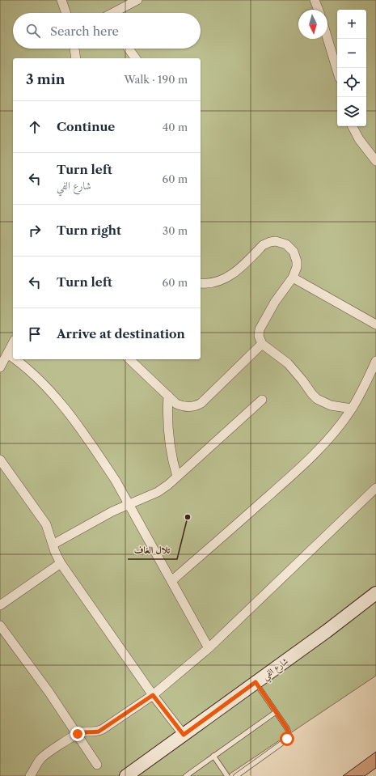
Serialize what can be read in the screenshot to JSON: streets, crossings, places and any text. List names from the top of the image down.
{
  "streets": {
    "street": ["شارع الفي"]
  },
  "places": ["تلال الغاف"],
  "north": "bottom",
  "page": {
    "map_buttons": ["+", "−"],
    "search": "Search here",
    "heading": ["3 min", "Walk · 190 m"],
    "list": [
      ["Continue", "40 m"],
      ["Turn left", "شارع الفي", "60 m"],
      ["Turn right", "30 m"],
      ["Turn left", "60 m"],
      "Arrive at destination"
    ]
  }
}
